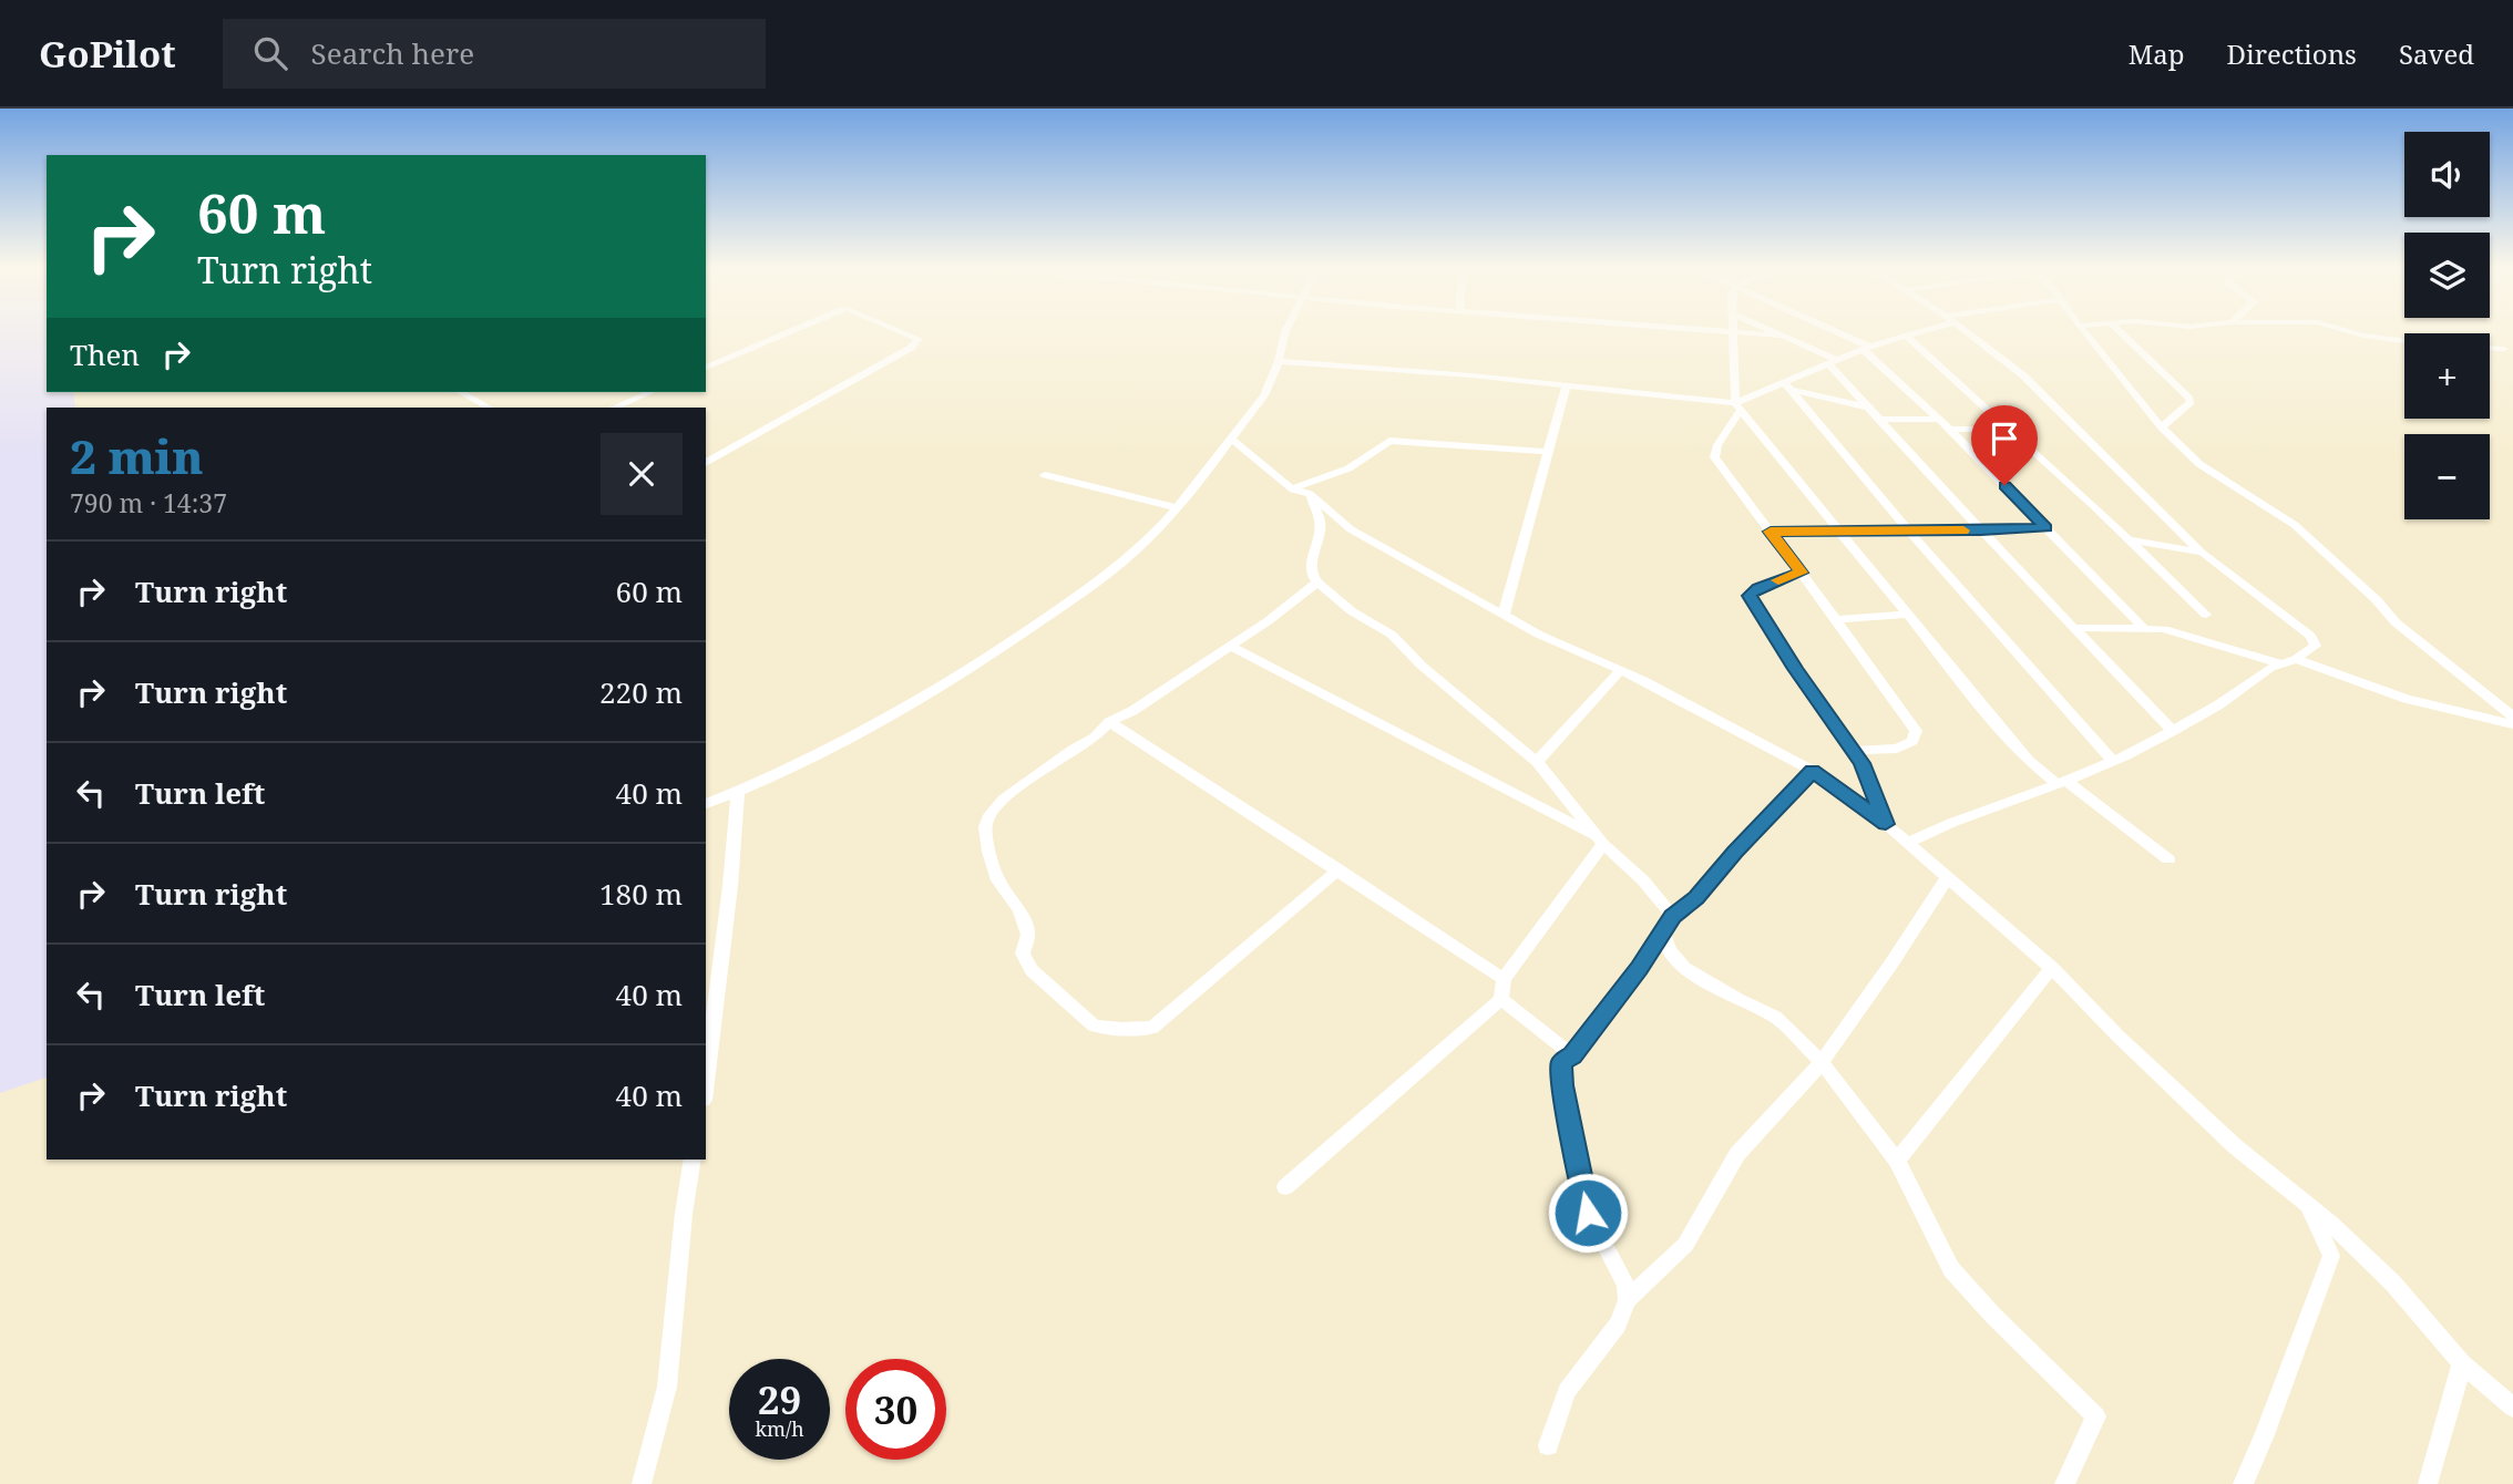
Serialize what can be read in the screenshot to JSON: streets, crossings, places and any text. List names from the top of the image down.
{
  "page": {
    "header": "GoPilot",
    "search": "Search here",
    "nav": ["Map", "Directions", "Saved"],
    "map_buttons": ["+", "−"],
    "turn": ["60 m", "Turn right"],
    "then": "Then",
    "heading": ["2 min", "790 m · 14:37"],
    "list": [
      {
        "name": "Turn right",
        "value": "60 m"
      },
      {
        "name": "Turn right",
        "value": "220 m"
      },
      {
        "name": "Turn left",
        "value": "40 m"
      },
      {
        "name": "Turn right",
        "value": "180 m"
      },
      {
        "name": "Turn left",
        "value": "40 m"
      },
      {
        "name": "Turn right",
        "value": "40 m"
      }
    ],
    "speed": "29 km/h",
    "limit": "30"
  }
}
